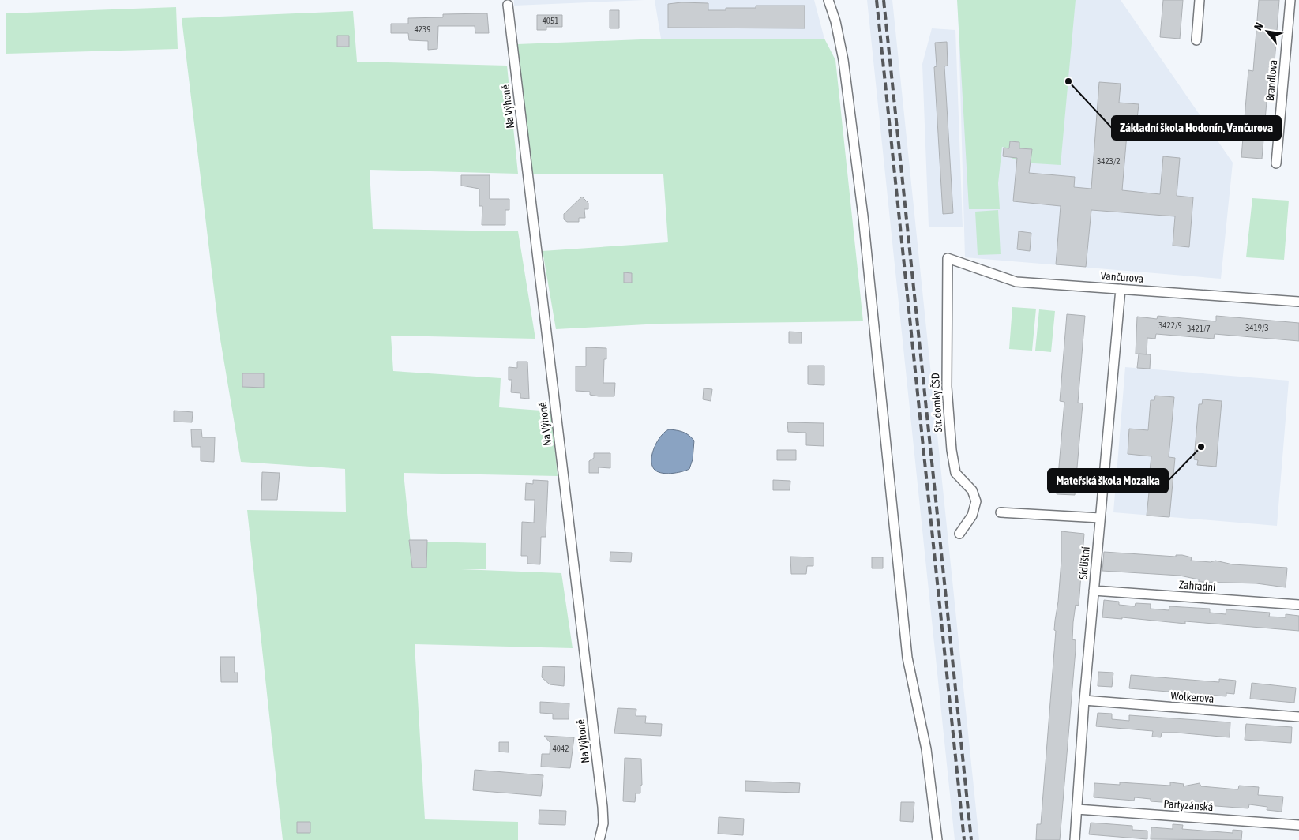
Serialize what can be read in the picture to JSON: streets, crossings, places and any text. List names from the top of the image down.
{
  "streets": {
    "street": [
      "Brandlova",
      "Na Výhoně",
      "Vančurova",
      "Str. domky ČSD",
      "Sídlištní",
      "Zahradní",
      "Wolkerova",
      "Partyzánská"
    ]
  },
  "crossings": [
    ["Vančurova", "Str. domky ČSD"],
    ["Vančurova", "Sídlištní"],
    ["Sídlištní", "Zahradní"],
    ["Sídlištní", "Wolkerova"],
    ["Sídlištní", "Partyzánská"]
  ],
  "places": ["Základní škola Hodonín, Vančurova", "Mateřská škola Mozaika"],
  "house_numbers": [
    "4051",
    "4239",
    "3423/2",
    "3422/9",
    "3419/3",
    "3421/7",
    "4042"
  ],
  "north": "top left"
}
